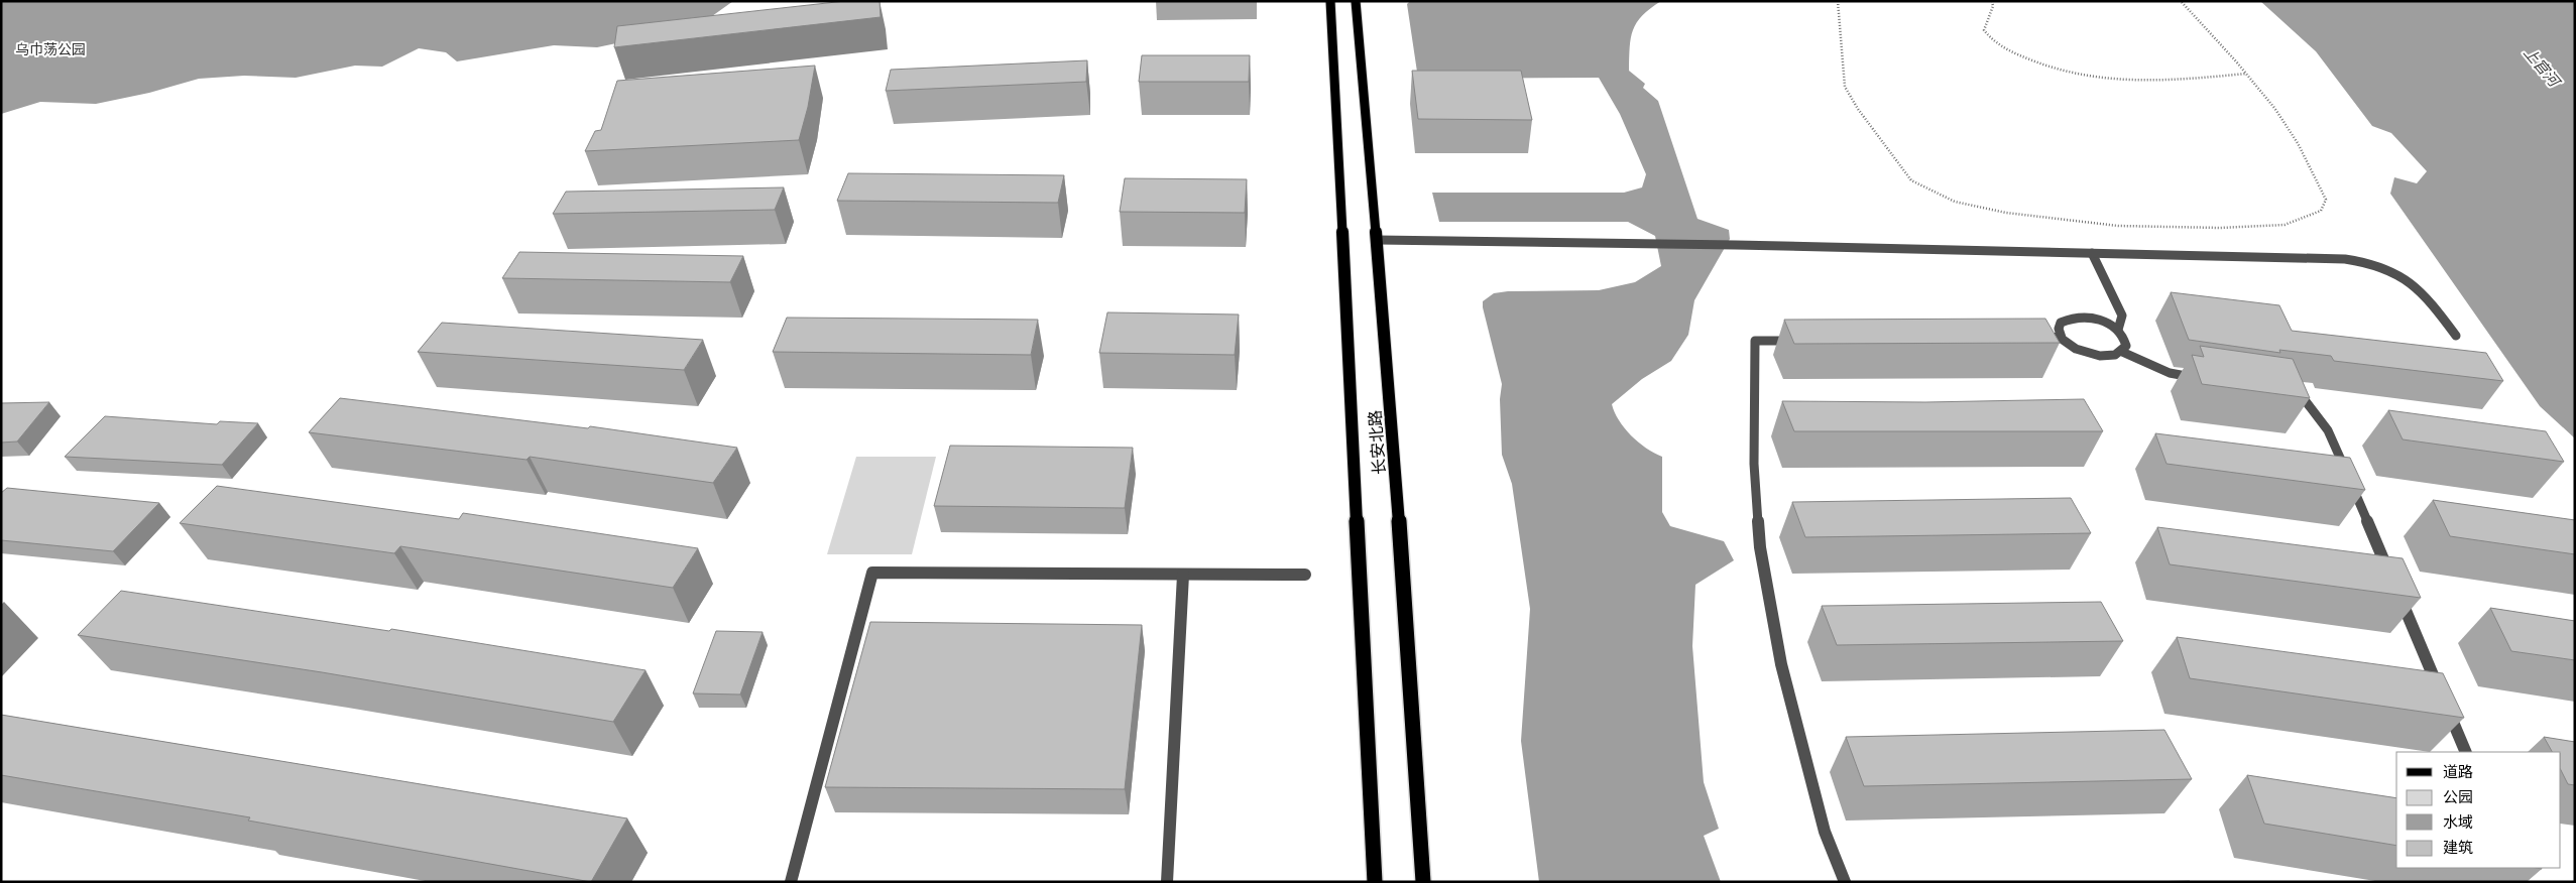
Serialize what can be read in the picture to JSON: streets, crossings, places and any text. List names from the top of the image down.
{
  "streets": {
    "main road": ["长安北路"]
  },
  "water": ["上官河"],
  "parks": ["乌巾荡公园"],
  "legend": [
    "道路",
    "公园",
    "水域",
    "建筑"
  ]
}
